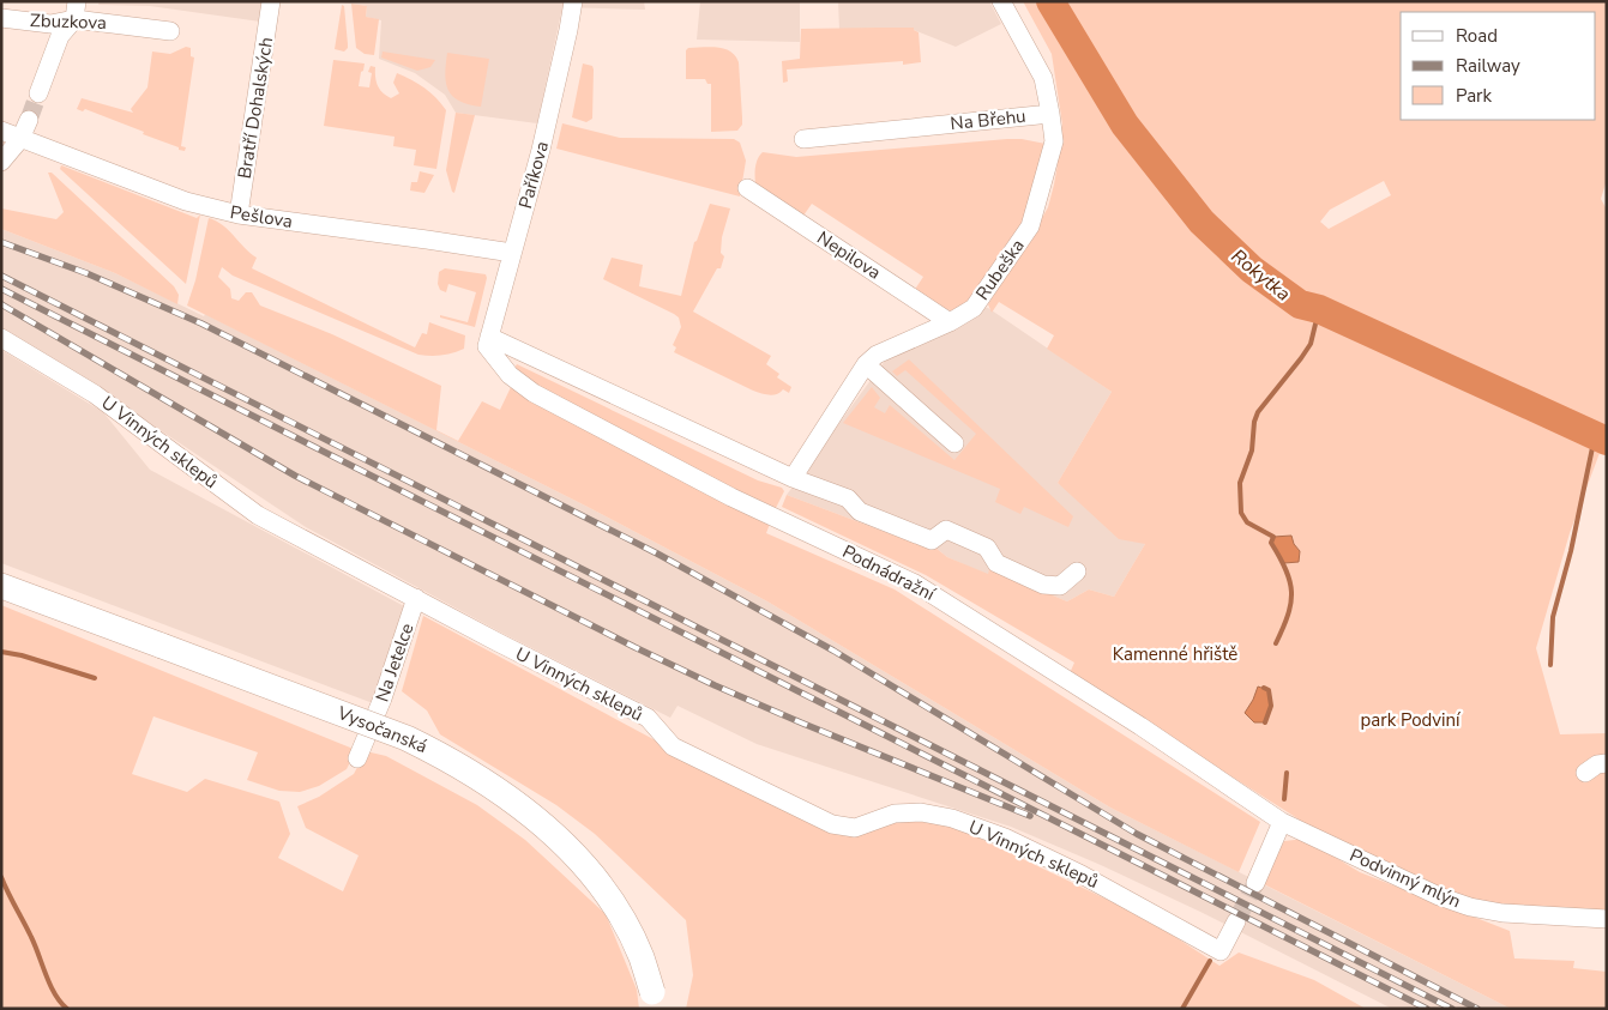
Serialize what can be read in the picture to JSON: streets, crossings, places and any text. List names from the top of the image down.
{
  "streets": {
    "main road": ["Vysočanská"],
    "street": [
      "Zbuzkova",
      "Bratří Dohalských",
      "Na Břehu",
      "Paříkova",
      "Pešlova",
      "Nepilova",
      "Rubeška",
      "U Vinných sklepů",
      "Podnádražní",
      "Na Jetelce",
      "Podvinný mlýn"
    ]
  },
  "crossings": [
    ["Bratří Dohalských", "Pešlova"],
    ["Na Břehu", "Rubeška"],
    ["Paříkova", "Pešlova"],
    ["Paříkova", "Podnádražní"],
    ["Nepilova", "Rubeška"],
    ["U Vinných sklepů", "Na Jetelce"],
    ["Podnádražní", "Podvinný mlýn"]
  ],
  "water": ["Rokytka"],
  "parks": ["Kamenné hřiště", "park Podviní"],
  "legend": ["Road", "Railway", "Park"]
}
